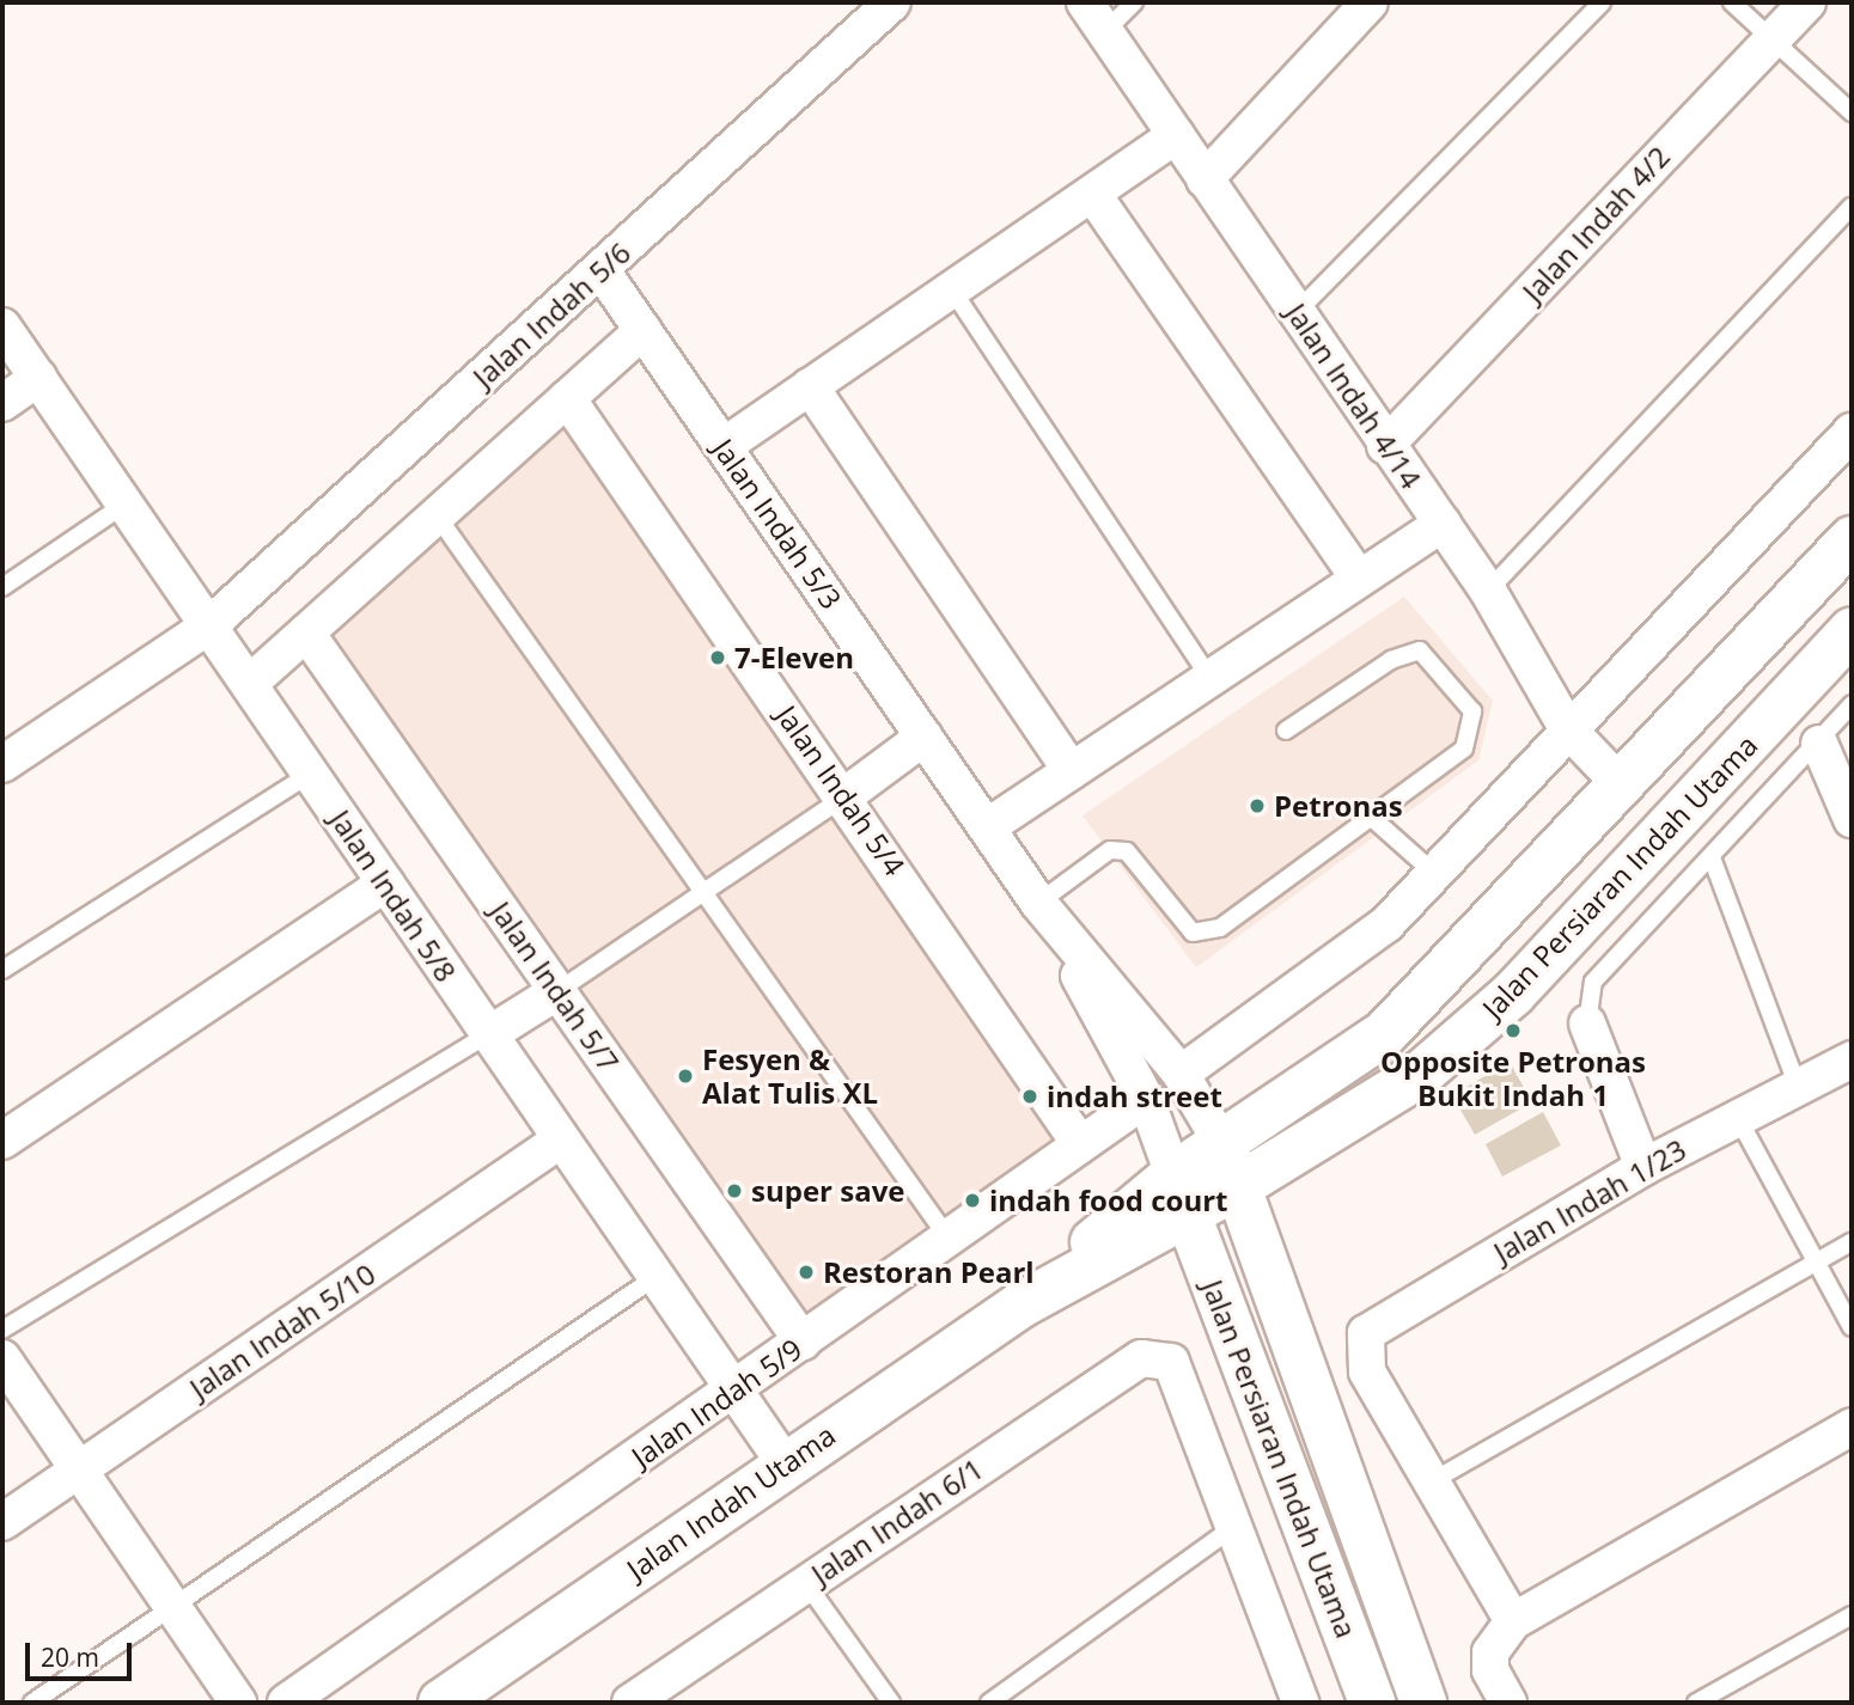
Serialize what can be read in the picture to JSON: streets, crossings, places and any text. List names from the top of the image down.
{
  "streets": {
    "main road": ["Jalan Persiaran Indah Utama", "Jalan Indah Utama"],
    "street": [
      "Jalan Indah 4/2",
      "Jalan Indah 5/6",
      "Jalan Indah 4/14",
      "Jalan Indah 5/3",
      "Jalan Indah 5/4",
      "Jalan Indah 5/8",
      "Jalan Indah 5/7",
      "Jalan Indah 1/23",
      "Jalan Indah 5/10",
      "Jalan Indah 5/9",
      "Jalan Indah 6/1"
    ]
  },
  "crossings": [
    ["Jalan Indah 4/2", "Jalan Indah 4/14"],
    ["Jalan Indah 5/6", "Jalan Indah 5/3"],
    ["Jalan Indah 5/6", "Jalan Indah 5/8"],
    ["Jalan Indah 4/14", "Jalan Persiaran Indah Utama"],
    ["Jalan Indah 5/3", "Jalan Persiaran Indah Utama"],
    ["Jalan Indah 5/3", "Jalan Indah 5/9"],
    ["Jalan Indah 5/3", "Jalan Indah Utama"],
    ["Jalan Indah 5/4", "Jalan Indah 5/9"],
    ["Jalan Persiaran Indah Utama", "Jalan Indah Utama"],
    ["Jalan Indah 5/8", "Jalan Indah 5/10"],
    ["Jalan Indah 5/8", "Jalan Indah 5/9"],
    ["Jalan Indah 5/8", "Jalan Indah Utama"],
    ["Jalan Indah 5/7", "Jalan Indah 5/9"]
  ],
  "places": [
    "7-Eleven",
    "Petronas",
    "Opposite Petronas Bukit Indah 1",
    "Fesyen & Alat Tulis XL",
    "indah street",
    "super save",
    "indah food court",
    "Restoran Pearl"
  ],
  "scale_bar": "20 m"
}
